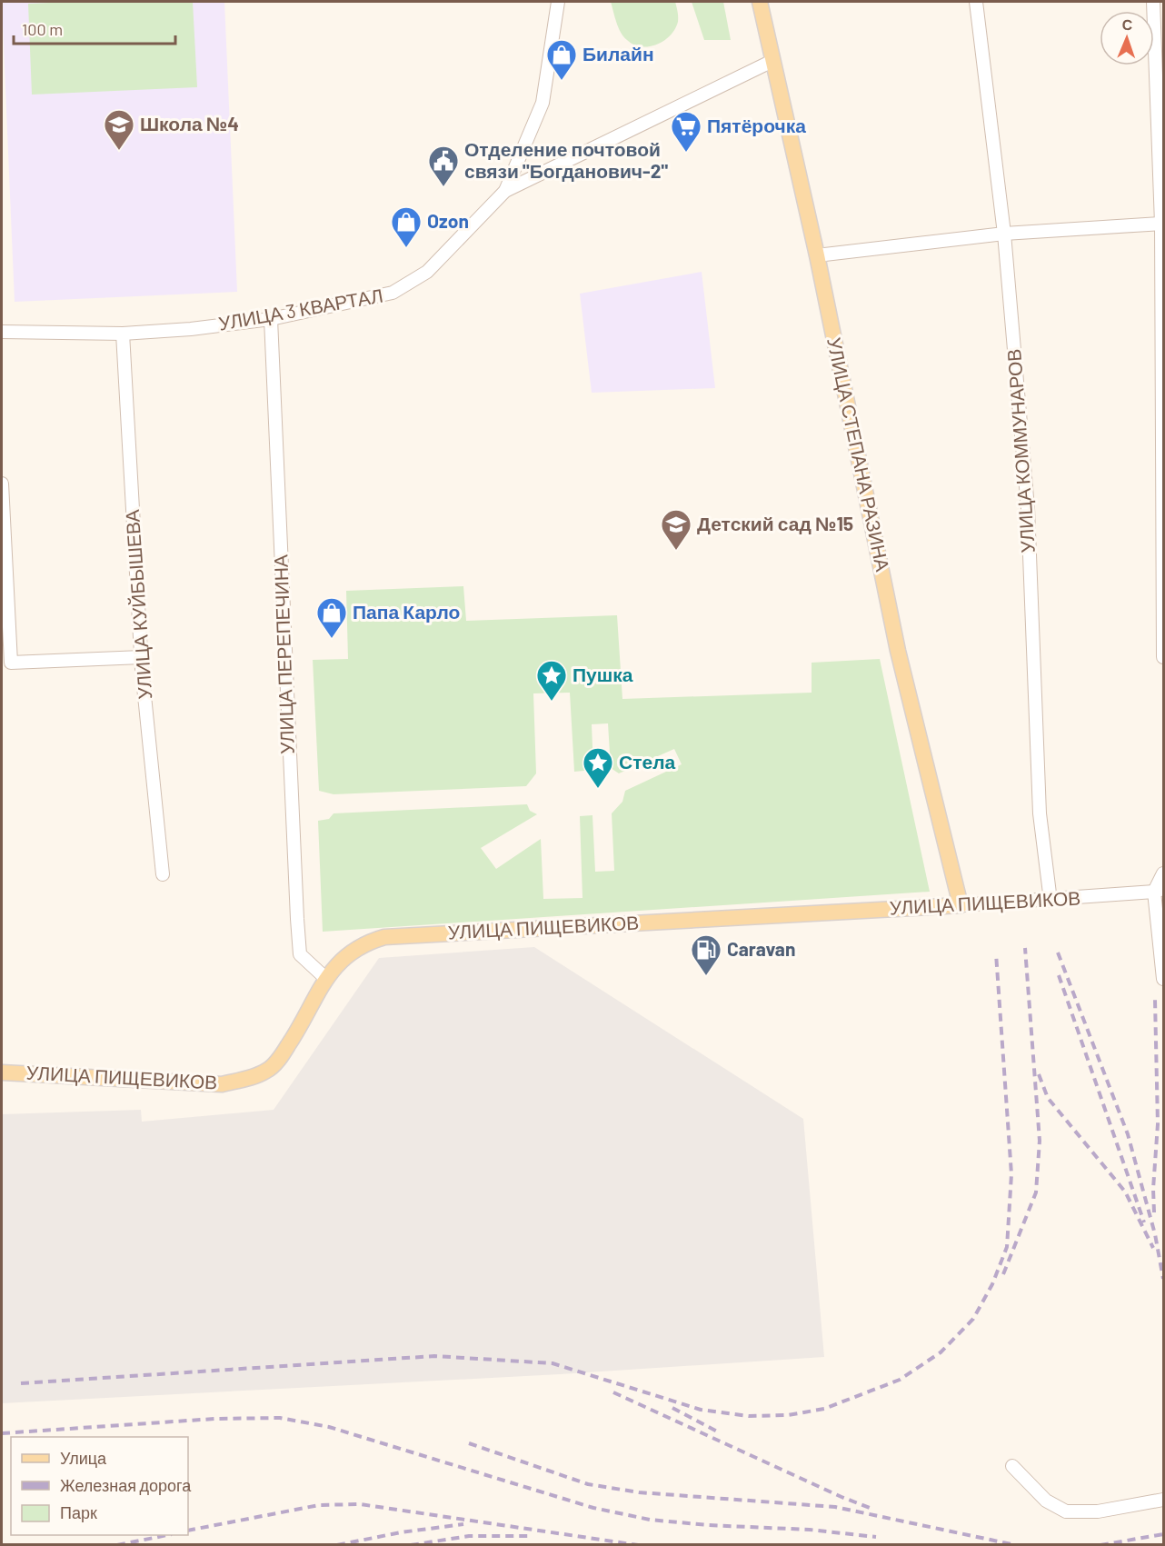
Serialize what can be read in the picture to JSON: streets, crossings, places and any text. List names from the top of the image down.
{
  "streets": {
    "main road": ["УЛИЦА СТЕПАНА РАЗИНА", "УЛИЦА ПИЩЕВИКОВ"],
    "street": [
      "УЛИЦА 3 КВАРТАЛ",
      "УЛИЦА КОММУНАРОВ",
      "УЛИЦА КУЙБЫШЕВА",
      "УЛИЦА ПЕРЕПЕЧИНА"
    ]
  },
  "crossings": [
    ["УЛИЦА 3 КВАРТАЛ", "УЛИЦА КУЙБЫШЕВА"],
    ["УЛИЦА 3 КВАРТАЛ", "УЛИЦА ПЕРЕПЕЧИНА"],
    ["УЛИЦА КОММУНАРОВ", "УЛИЦА ПИЩЕВИКОВ"],
    ["УЛИЦА СТЕПАНА РАЗИНА", "УЛИЦА ПИЩЕВИКОВ"],
    ["УЛИЦА ПЕРЕПЕЧИНА", "УЛИЦА ПИЩЕВИКОВ"]
  ],
  "places": {
    "shop": ["Билайн", "Ozon", "Папа Карло"],
    "school or university": ["Школа №4", "Детский сад №15"],
    "supermarket": ["Пятёрочка"],
    "public building": ["Отделение почтовой связи \"Богданович-2\""],
    "place": ["Пушка", "Стела"],
    "fuel station": ["Caravan"]
  },
  "legend": ["Улица", "Железная дорога", "Парк"],
  "scale_bar": "100 m",
  "north": "top"
}
